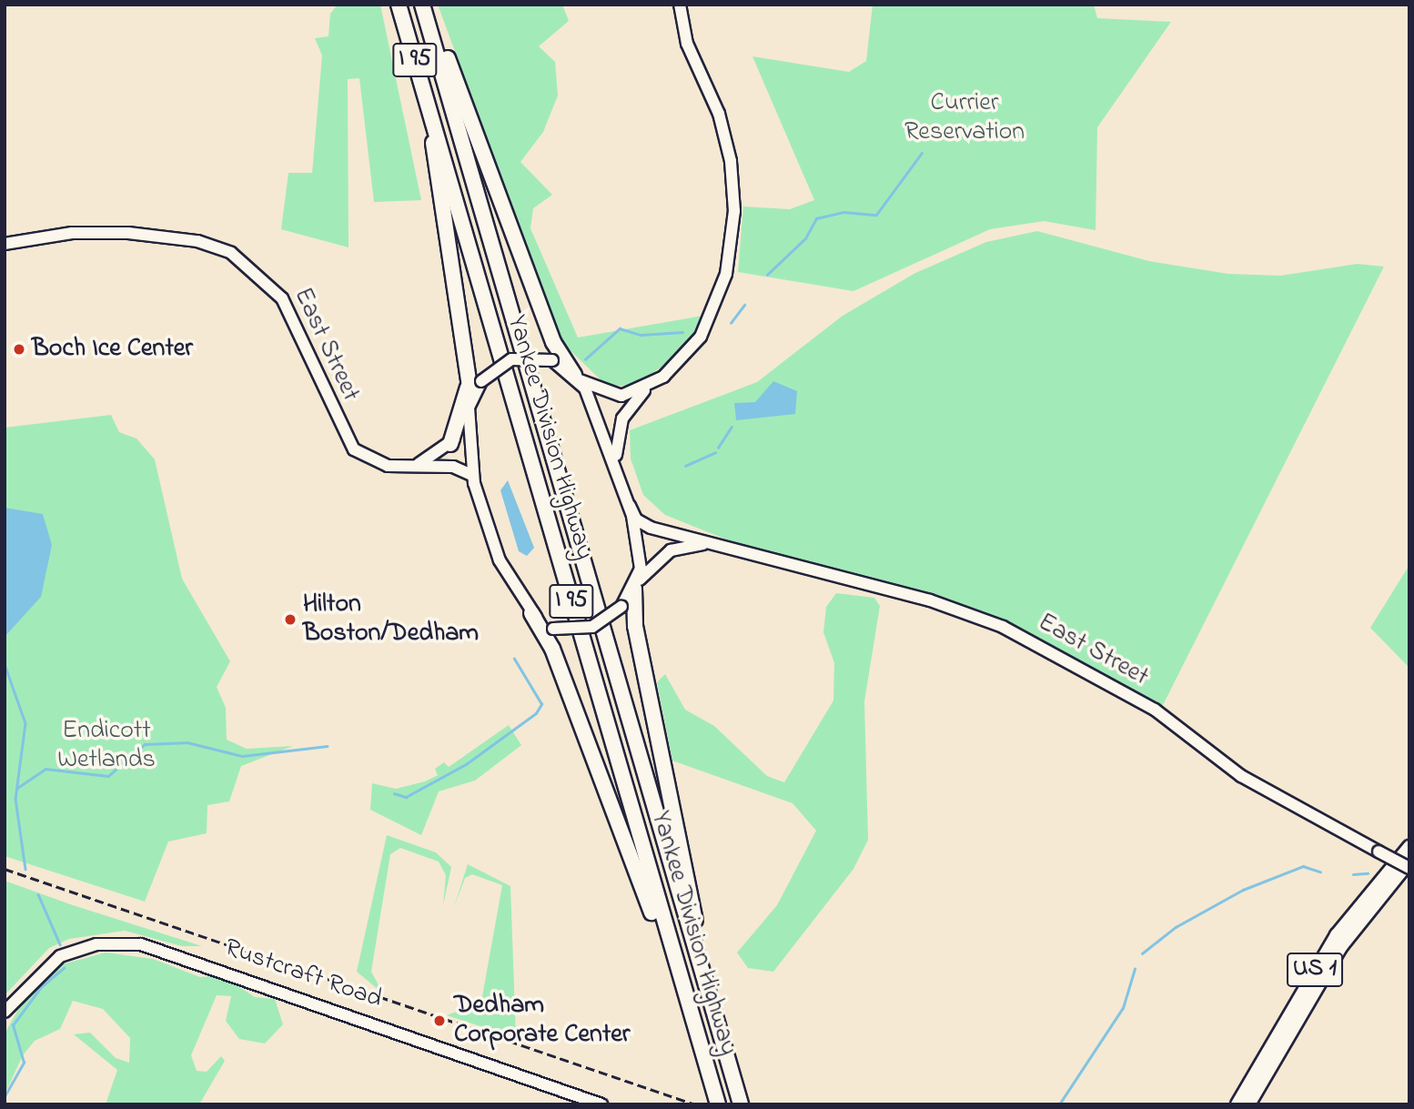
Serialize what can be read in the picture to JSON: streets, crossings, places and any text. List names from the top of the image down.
{
  "streets": {
    "highway": ["I 95", "Yankee Division Highway"],
    "main road": ["East Street", "US 1", "Rustcraft Road"]
  },
  "parks": ["Currier Reservation", "Endicott Wetlands"],
  "places": ["Boch Ice Center", "Hilton Boston/Dedham", "Dedham Corporate Center"]
}
